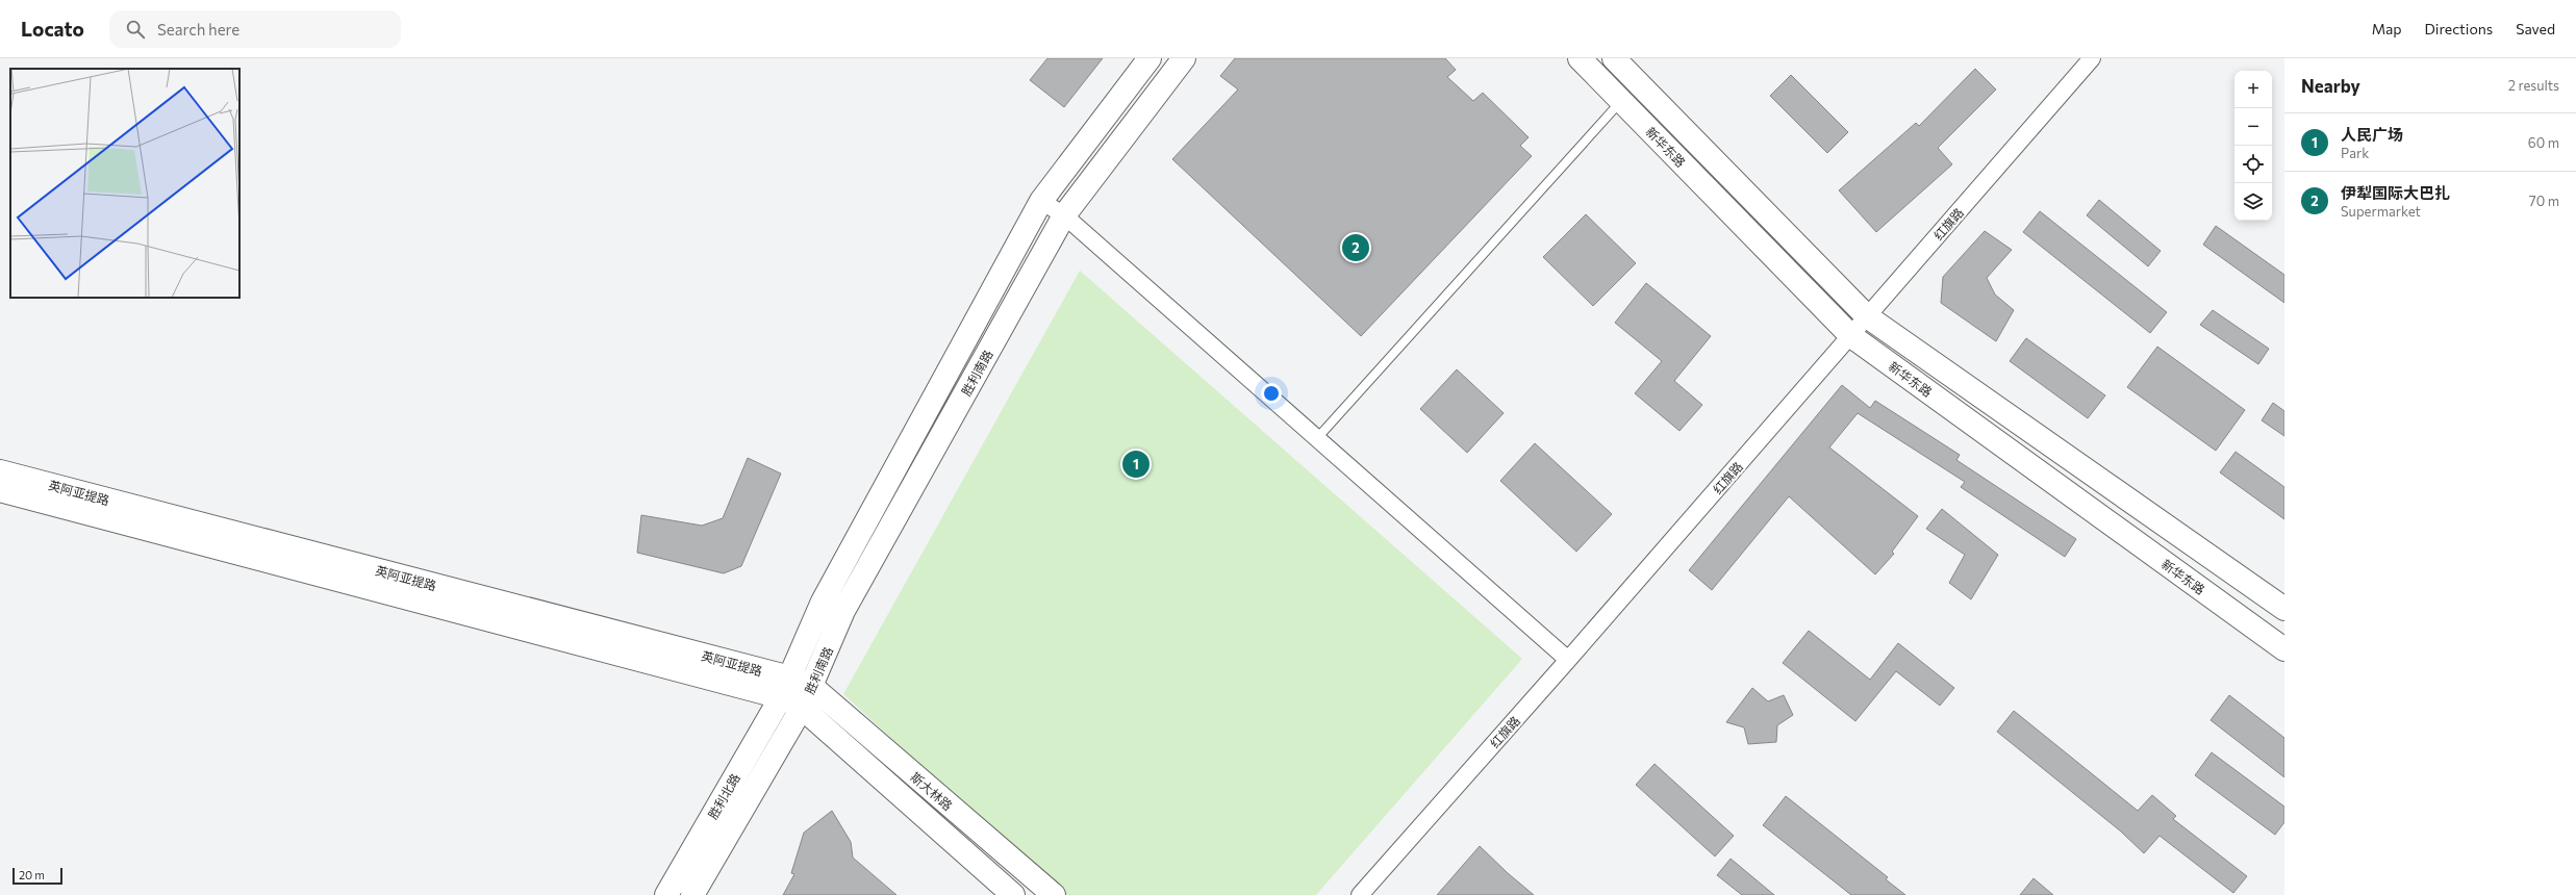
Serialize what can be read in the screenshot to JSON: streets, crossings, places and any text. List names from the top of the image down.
{
  "streets": {
    "main road": [
      "新华东路",
      "胜利南路",
      "英阿亚提路",
      "斯大林路",
      "胜利北路"
    ],
    "street": ["红旗路"]
  },
  "crossings": [
    ["新华东路", "红旗路"],
    ["胜利南路", "英阿亚提路"],
    ["胜利南路", "斯大林路"],
    ["胜利南路", "胜利北路"],
    ["英阿亚提路", "斯大林路"],
    ["英阿亚提路", "胜利北路"],
    ["斯大林路", "胜利北路"]
  ],
  "scale_bar": "20 m",
  "page": {
    "header": "Locato",
    "search": "Search here",
    "nav": ["Map", "Directions", "Saved"],
    "heading": ["Nearby", "2 results"],
    "map_buttons": ["+", "−"],
    "list": [
      {
        "mark": "1",
        "name": "人民广场",
        "note": "Park",
        "value": "60 m"
      },
      {
        "mark": "2",
        "name": "伊犁国际大巴扎",
        "note": "Supermarket",
        "value": "70 m"
      }
    ],
    "pins": ["2", "1"],
    "scale": "20 m"
  }
}
